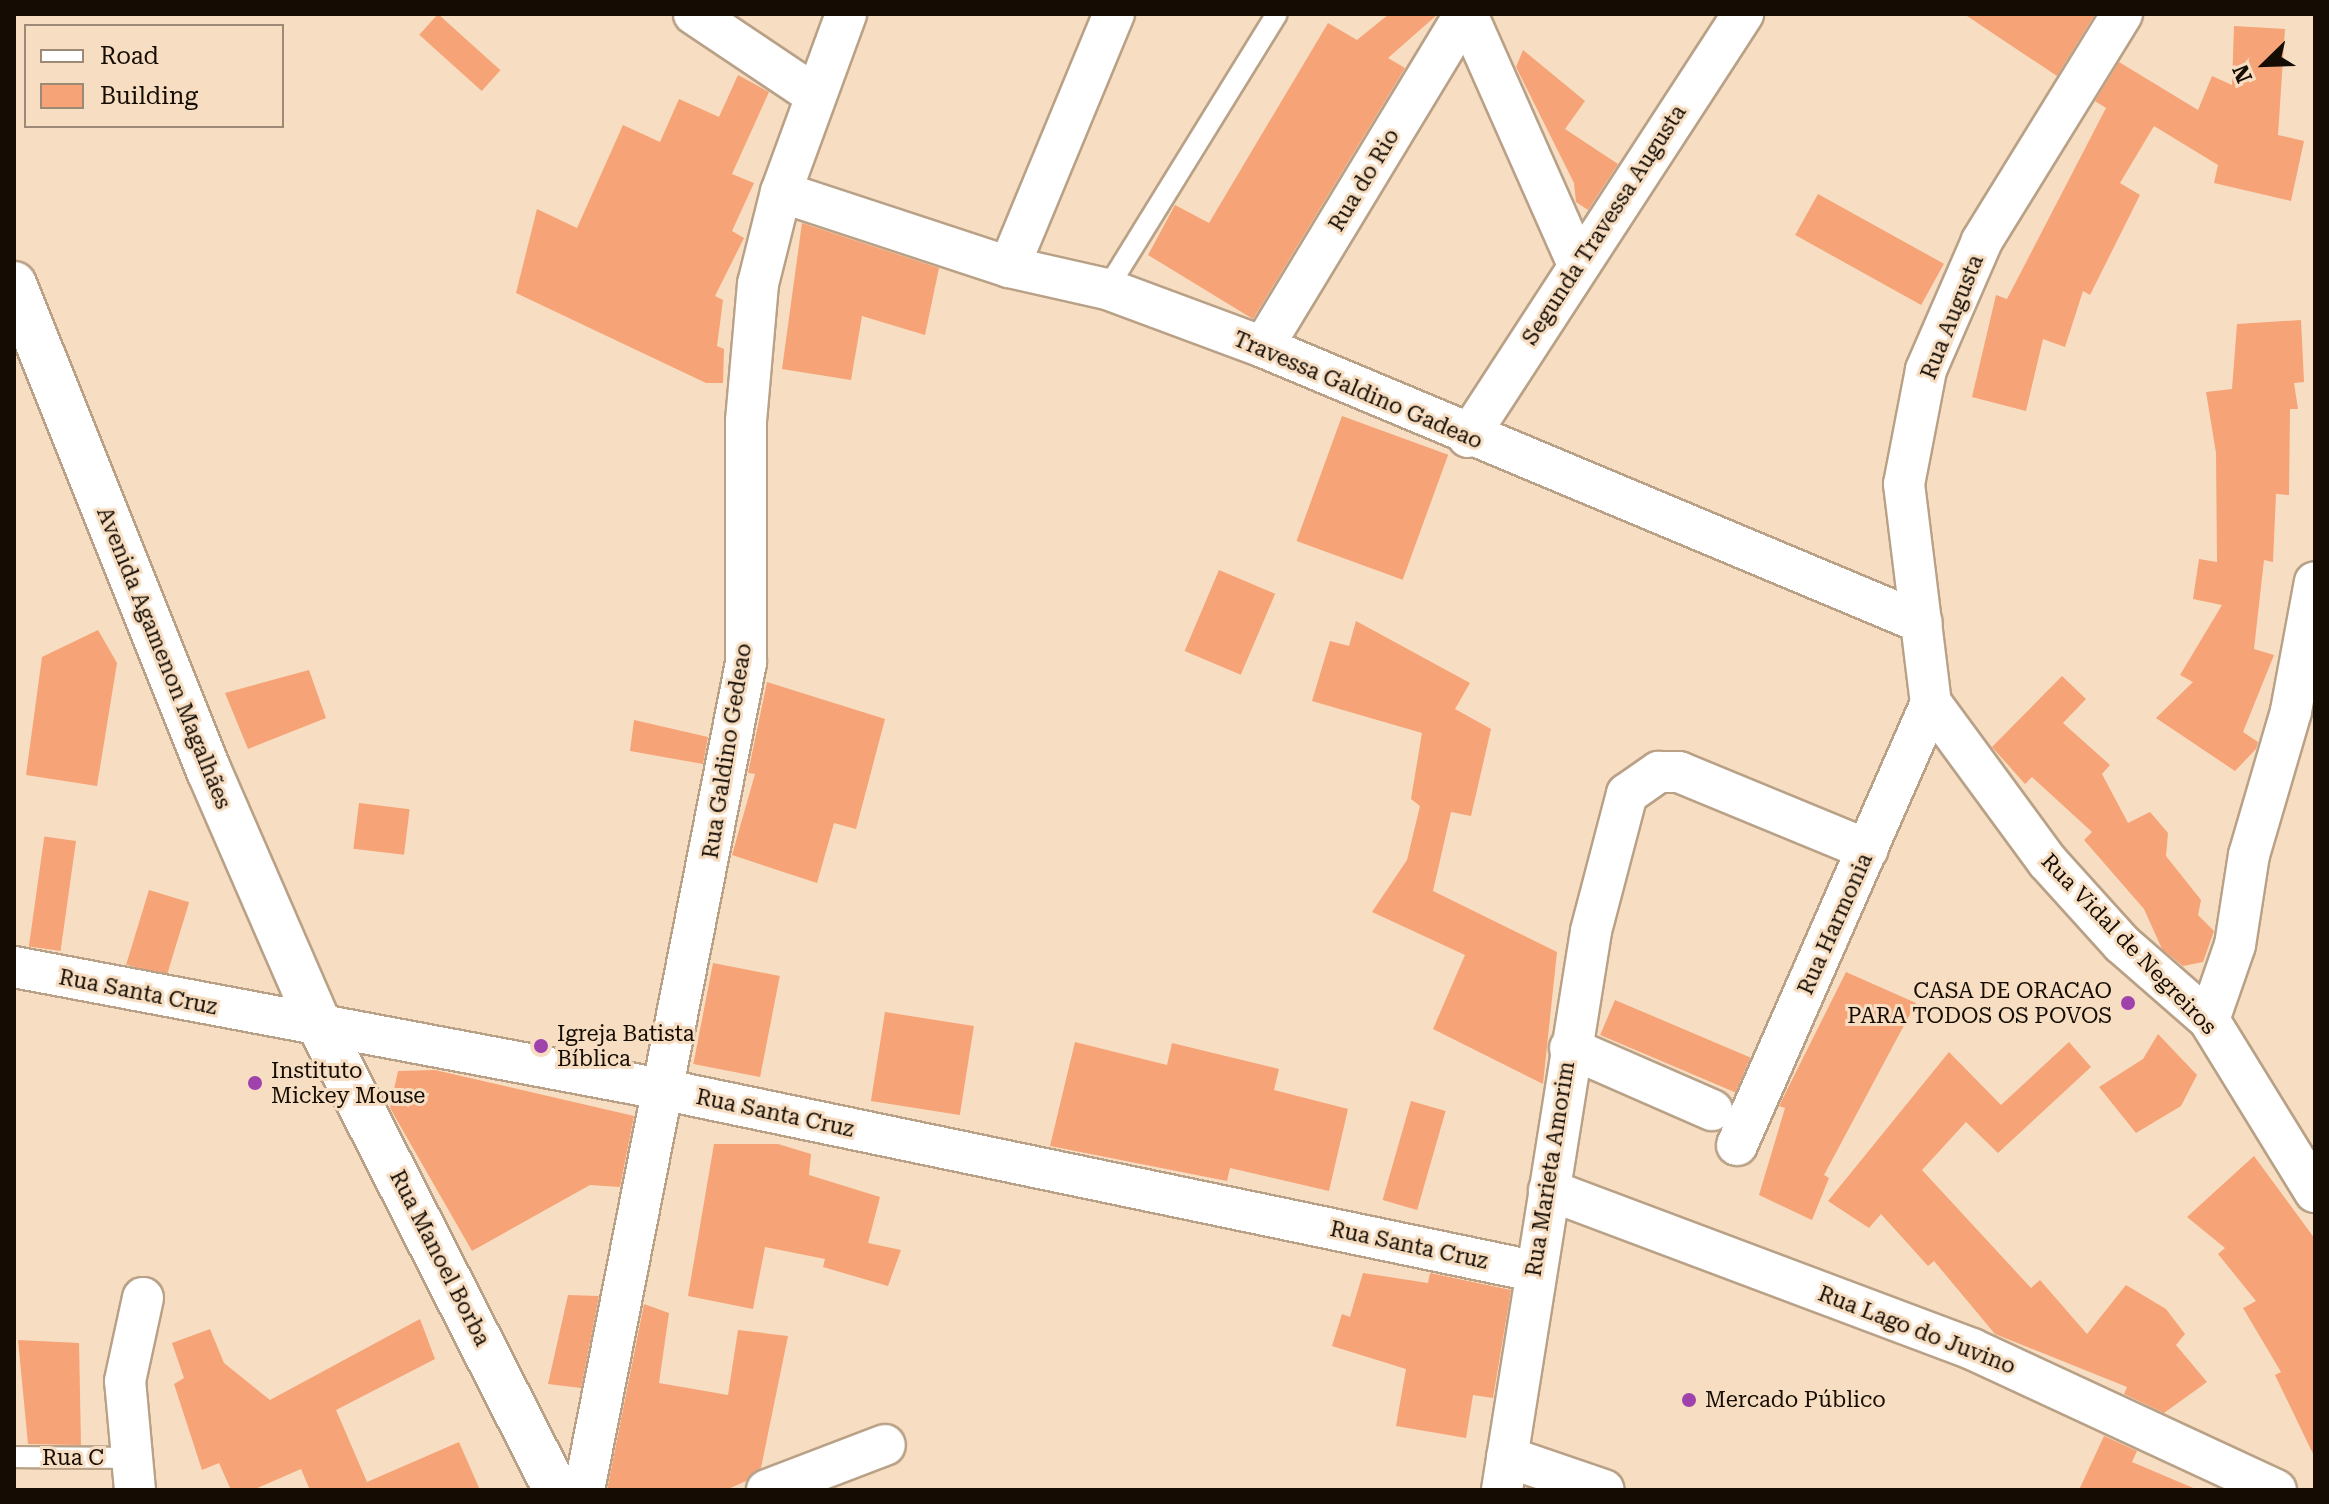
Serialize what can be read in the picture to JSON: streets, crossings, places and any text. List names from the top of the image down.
{
  "streets": {
    "main road": ["Avenida Agamenon Magalhães", "Rua Manoel Borba"],
    "street": [
      "Rua do Rio",
      "Segunda Travessa Augusta",
      "Rua Augusta",
      "Travessa Galdino Gadeao",
      "Rua Galdino Gedeao",
      "Rua Harmonia",
      "Rua Vidal de Negreiros",
      "Rua Santa Cruz",
      "Rua Marieta Amorim",
      "Rua Lago do Juvino"
    ],
    "lane": ["Rua C"]
  },
  "crossings": [
    ["Rua do Rio", "Travessa Galdino Gadeao"],
    ["Segunda Travessa Augusta", "Travessa Galdino Gadeao"],
    ["Rua Augusta", "Travessa Galdino Gadeao"],
    ["Rua Augusta", "Rua Harmonia"],
    ["Rua Augusta", "Rua Vidal de Negreiros"],
    ["Travessa Galdino Gadeao", "Rua Galdino Gedeao"],
    ["Avenida Agamenon Magalhães", "Rua Santa Cruz"],
    ["Avenida Agamenon Magalhães", "Rua Manoel Borba"],
    ["Rua Galdino Gedeao", "Rua Santa Cruz"],
    ["Rua Harmonia", "Rua Vidal de Negreiros"],
    ["Rua Harmonia", "Rua Marieta Amorim"],
    ["Rua Santa Cruz", "Rua Marieta Amorim"],
    ["Rua Santa Cruz", "Rua Manoel Borba"],
    ["Rua Marieta Amorim", "Rua Lago do Juvino"]
  ],
  "places": [
    "CASA DE ORACAO PARA TODOS OS POVOS",
    "Igreja Batista Bíblica",
    "Instituto Mickey Mouse",
    "Mercado Público"
  ],
  "legend": ["Road", "Building"],
  "north": "bottom left"
}
